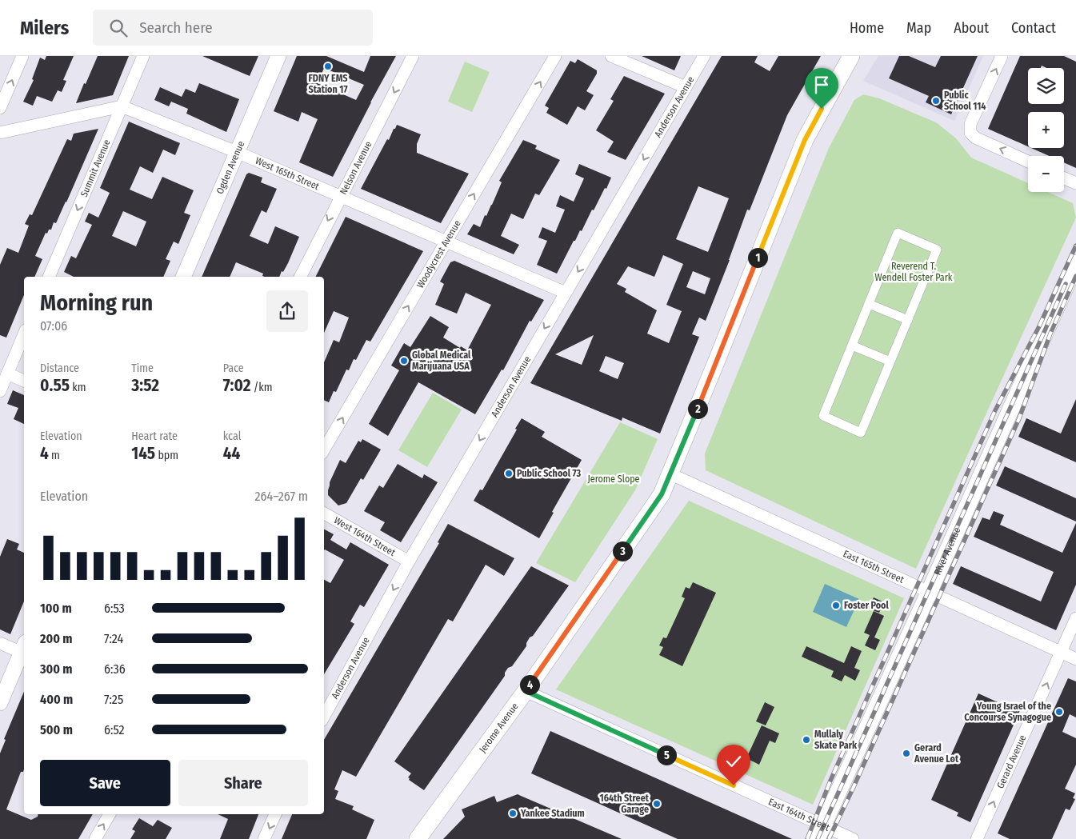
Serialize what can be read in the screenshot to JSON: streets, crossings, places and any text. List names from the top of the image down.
{
  "streets": {
    "main road": ["River Avenue", "Jerome Avenue"],
    "street": [
      "Anderson Avenue",
      "Summit Avenue",
      "Ogden Avenue",
      "Nelson Avenue",
      "West 165th Street",
      "Woodycrest Avenue",
      "West 164th Street",
      "East 165th Street",
      "Gerard Avenue",
      "East 164th Street"
    ]
  },
  "crossings": [
    ["Anderson Avenue", "West 165th Street"],
    ["Anderson Avenue", "West 164th Street"],
    ["Summit Avenue", "West 165th Street"],
    ["Ogden Avenue", "West 165th Street"],
    ["Nelson Avenue", "West 165th Street"],
    ["West 165th Street", "Woodycrest Avenue"],
    ["River Avenue", "East 165th Street"],
    ["River Avenue", "East 164th Street"],
    ["East 165th Street", "Jerome Avenue"],
    ["East 165th Street", "Gerard Avenue"],
    ["Jerome Avenue", "East 164th Street"]
  ],
  "one_way": [
    "Anderson Avenue",
    "Summit Avenue",
    "Nelson Avenue",
    "Woodycrest Avenue",
    "Gerard Avenue"
  ],
  "parks": ["Reverend T. Wendell Foster Park", "Jerome Slope"],
  "places": [
    "FDNY EMS Station 17",
    "Public School 114",
    "Global Medical Marijuana USA",
    "Public School 73",
    "Foster Pool",
    "Young Israel of the Concourse Synagogue",
    "Mullaly Skate Park",
    "Gerard Avenue Lot",
    "164th Street Garage",
    "Yankee Stadium"
  ],
  "page": {
    "header": "Milers",
    "search": "Search here",
    "nav": [
      "Home",
      "Map",
      "About",
      "Contact"
    ],
    "map_buttons": ["+", "−"],
    "pins": [
      "1",
      "2",
      "3",
      "4",
      "5"
    ],
    "heading": ["Morning run", "07:06"],
    "stats": [
      ["Distance", "0.55 km"],
      ["Time", "3:52"],
      ["Pace", "7:02 /km"],
      ["Elevation", "4 m"],
      ["Heart rate", "145 bpm"],
      ["kcal", "44"]
    ],
    "chart": ["Elevation", "264–267 m"],
    "list": [
      {
        "name": "100 m",
        "note": "6:53"
      },
      {
        "name": "200 m",
        "note": "7:24"
      },
      {
        "name": "300 m",
        "note": "6:36"
      },
      {
        "name": "400 m",
        "note": "7:25"
      },
      {
        "name": "500 m",
        "note": "6:52"
      }
    ],
    "buttons": ["Save", "Share"]
  }
}
